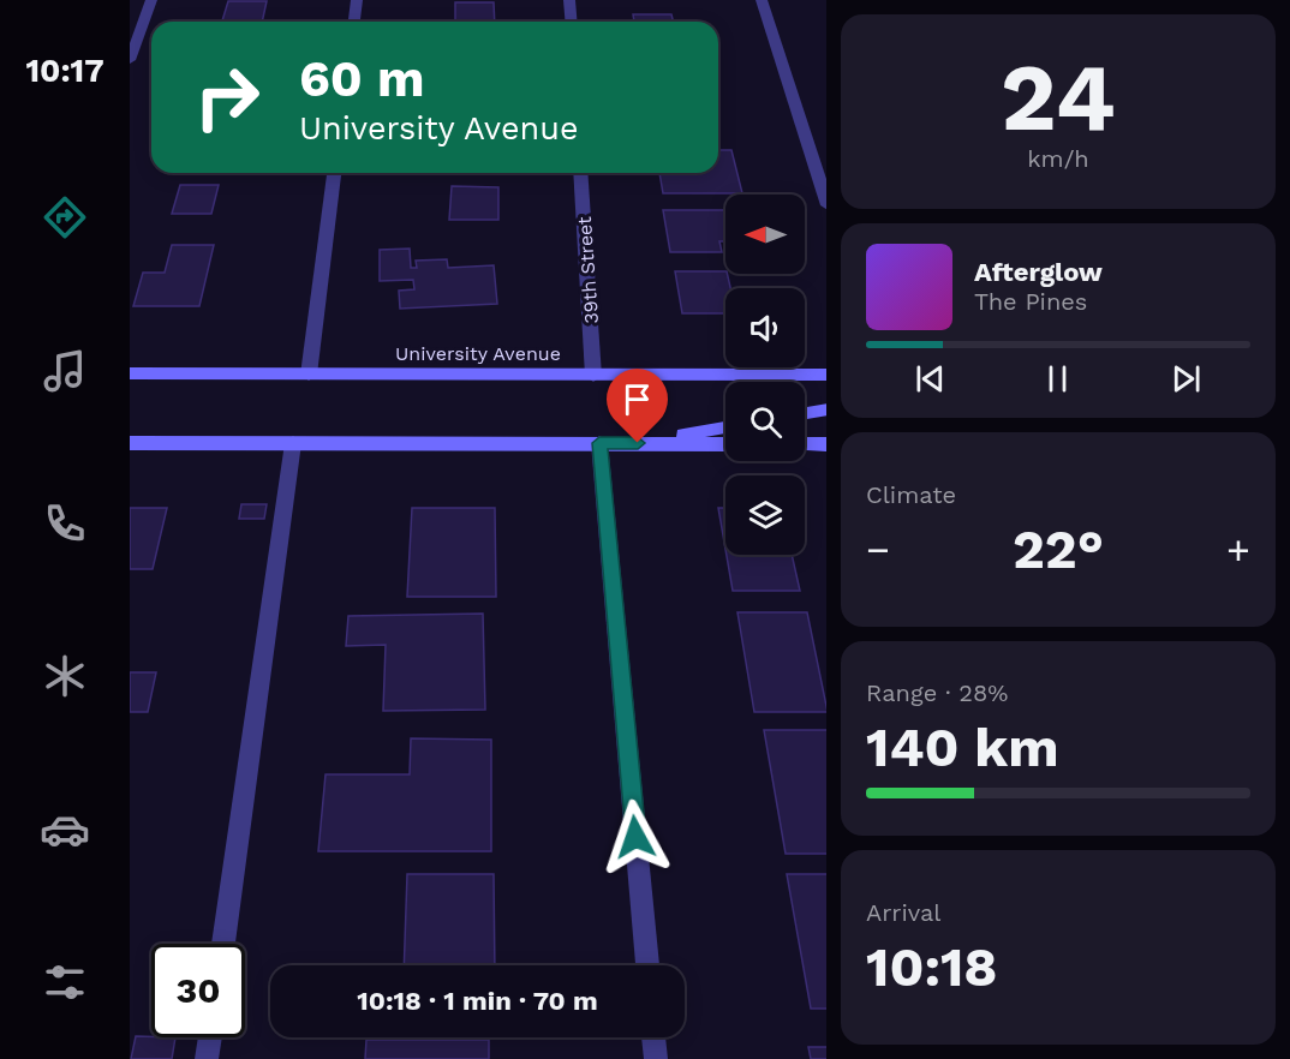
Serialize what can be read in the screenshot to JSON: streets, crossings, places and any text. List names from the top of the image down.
{
  "streets": {
    "main road": ["University Avenue"],
    "street": ["39th Street"]
  },
  "crossings": [
    ["39th Street", "University Avenue"]
  ],
  "north": "left",
  "page": {
    "tabs": "10:17",
    "tile": [
      ["24", "km/h"],
      "Climate",
      ["Range · 28%", "140 km"],
      ["Arrival", "10:18"]
    ],
    "turn": ["60 m", "University Avenue"],
    "song": ["Afterglow", "The Pines"],
    "heat": ["−", "22°", "+"],
    "limit": "30",
    "trip": "10:18 · 1 min · 70 m"
  }
}
